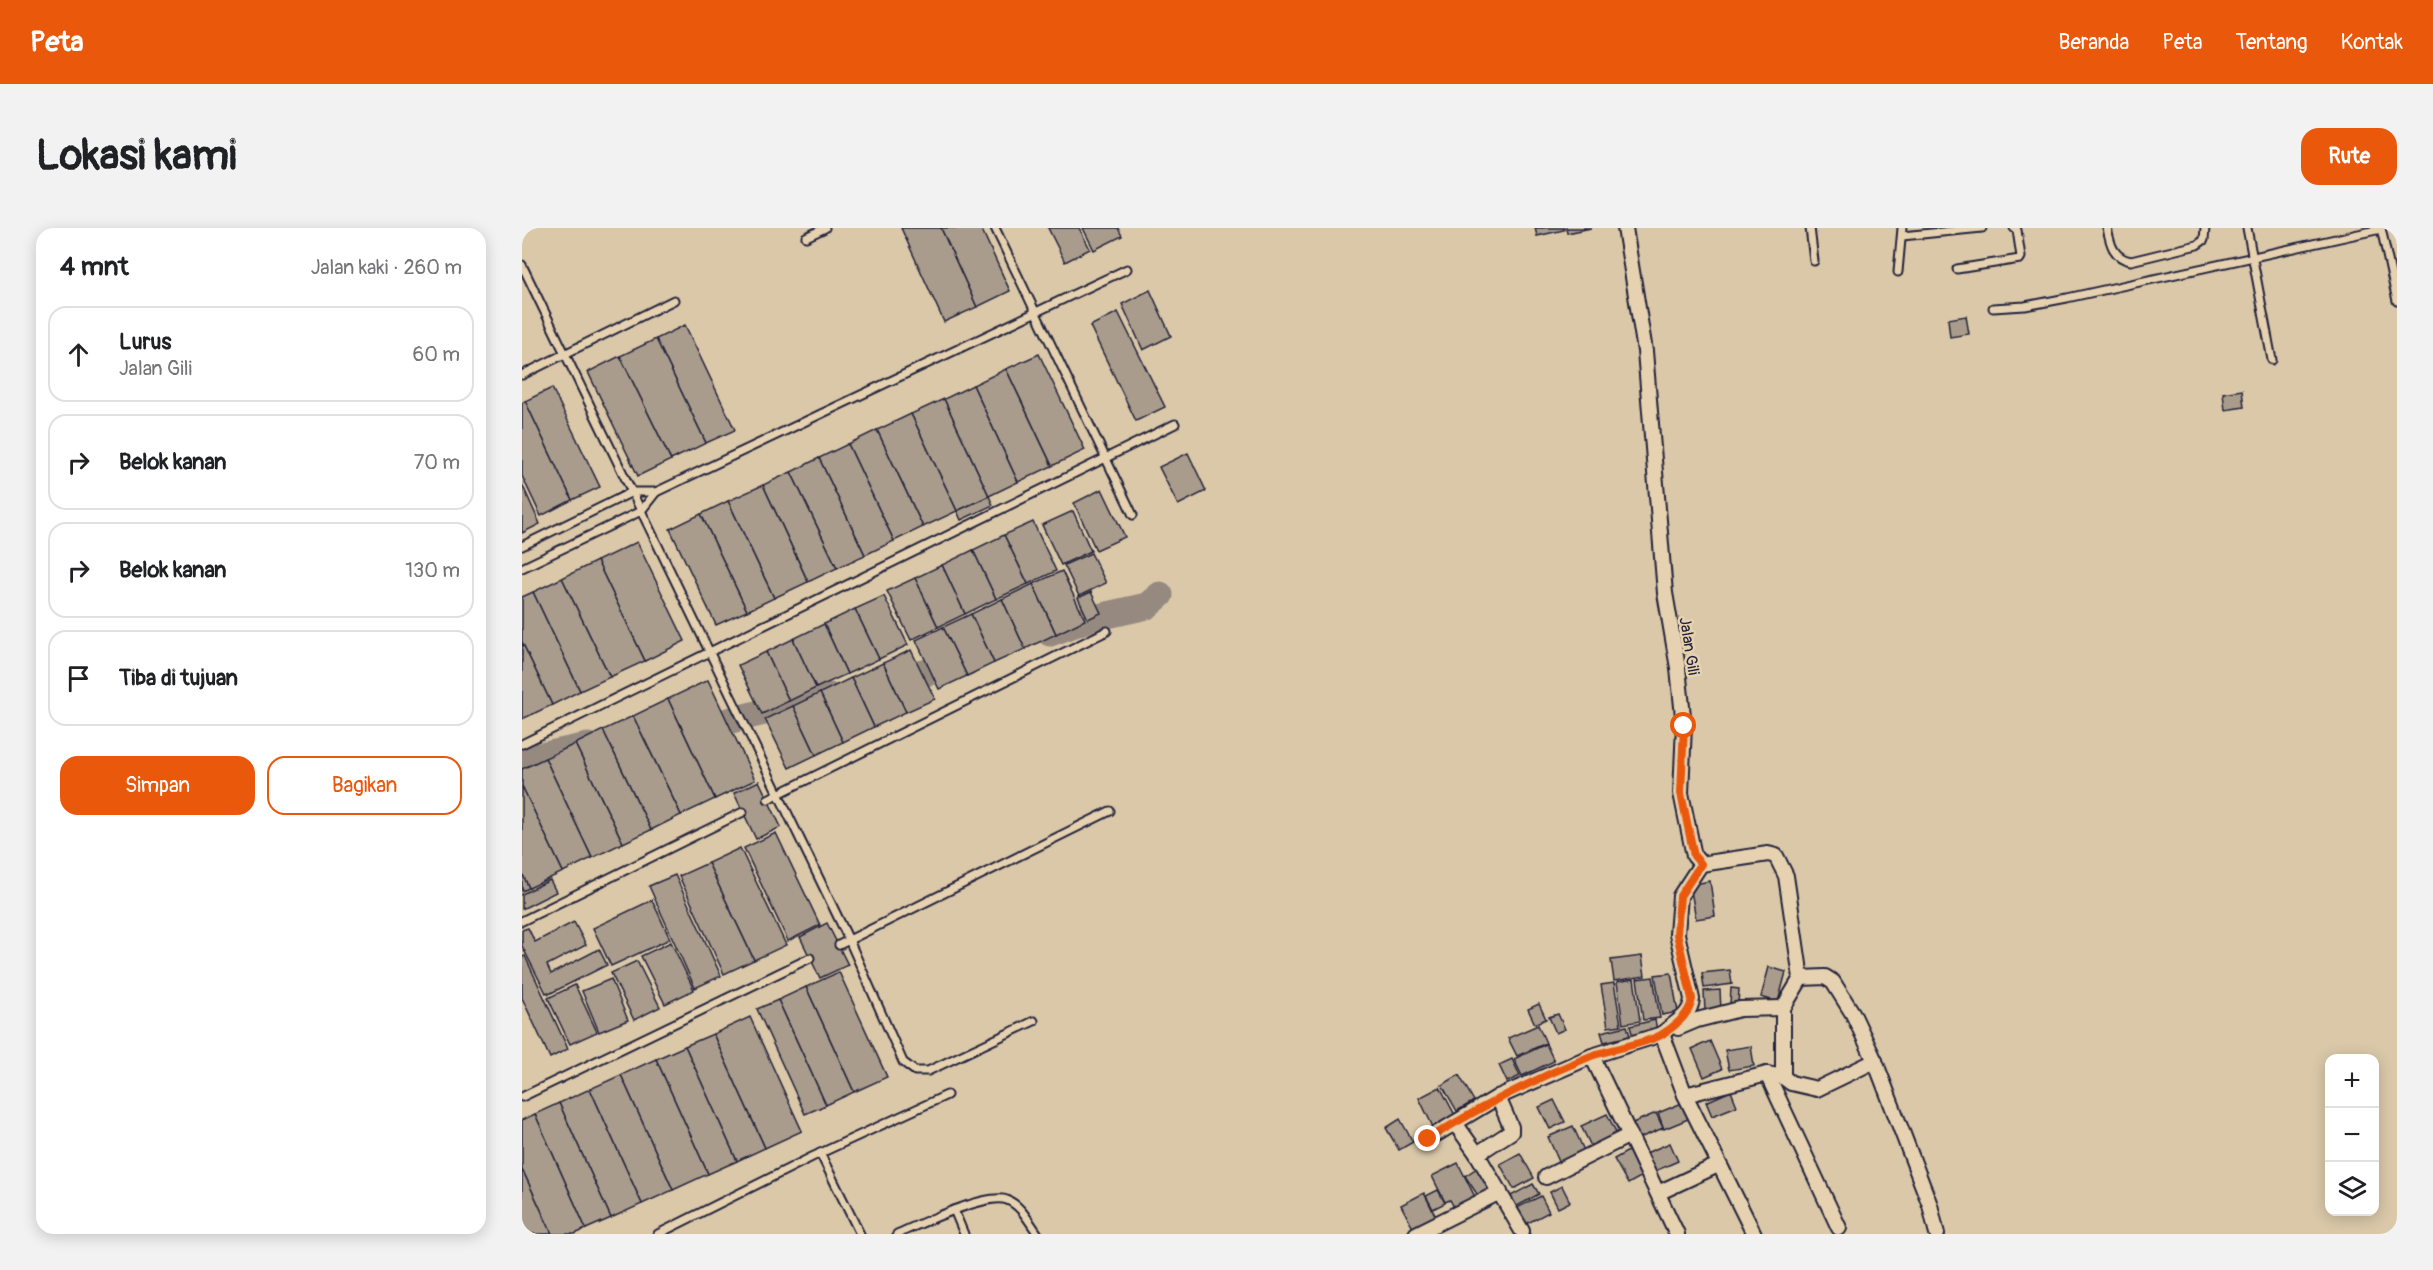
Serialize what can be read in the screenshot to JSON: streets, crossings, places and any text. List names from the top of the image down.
{
  "streets": {
    "street": ["Jalan Gili"]
  },
  "page": {
    "header": "Peta",
    "nav": [
      "Beranda",
      "Peta",
      "Tentang",
      "Kontak"
    ],
    "buttons": [
      "Rute",
      ["Simpan", "Bagikan"]
    ],
    "title": "Lokasi kami",
    "heading": ["4 mnt", "Jalan kaki · 260 m"],
    "list": [
      ["Lurus", "Jalan Gili", "60 m"],
      ["Belok kanan", "70 m"],
      ["Belok kanan", "130 m"],
      "Tiba di tujuan"
    ],
    "map_buttons": ["+", "−"]
  }
}
